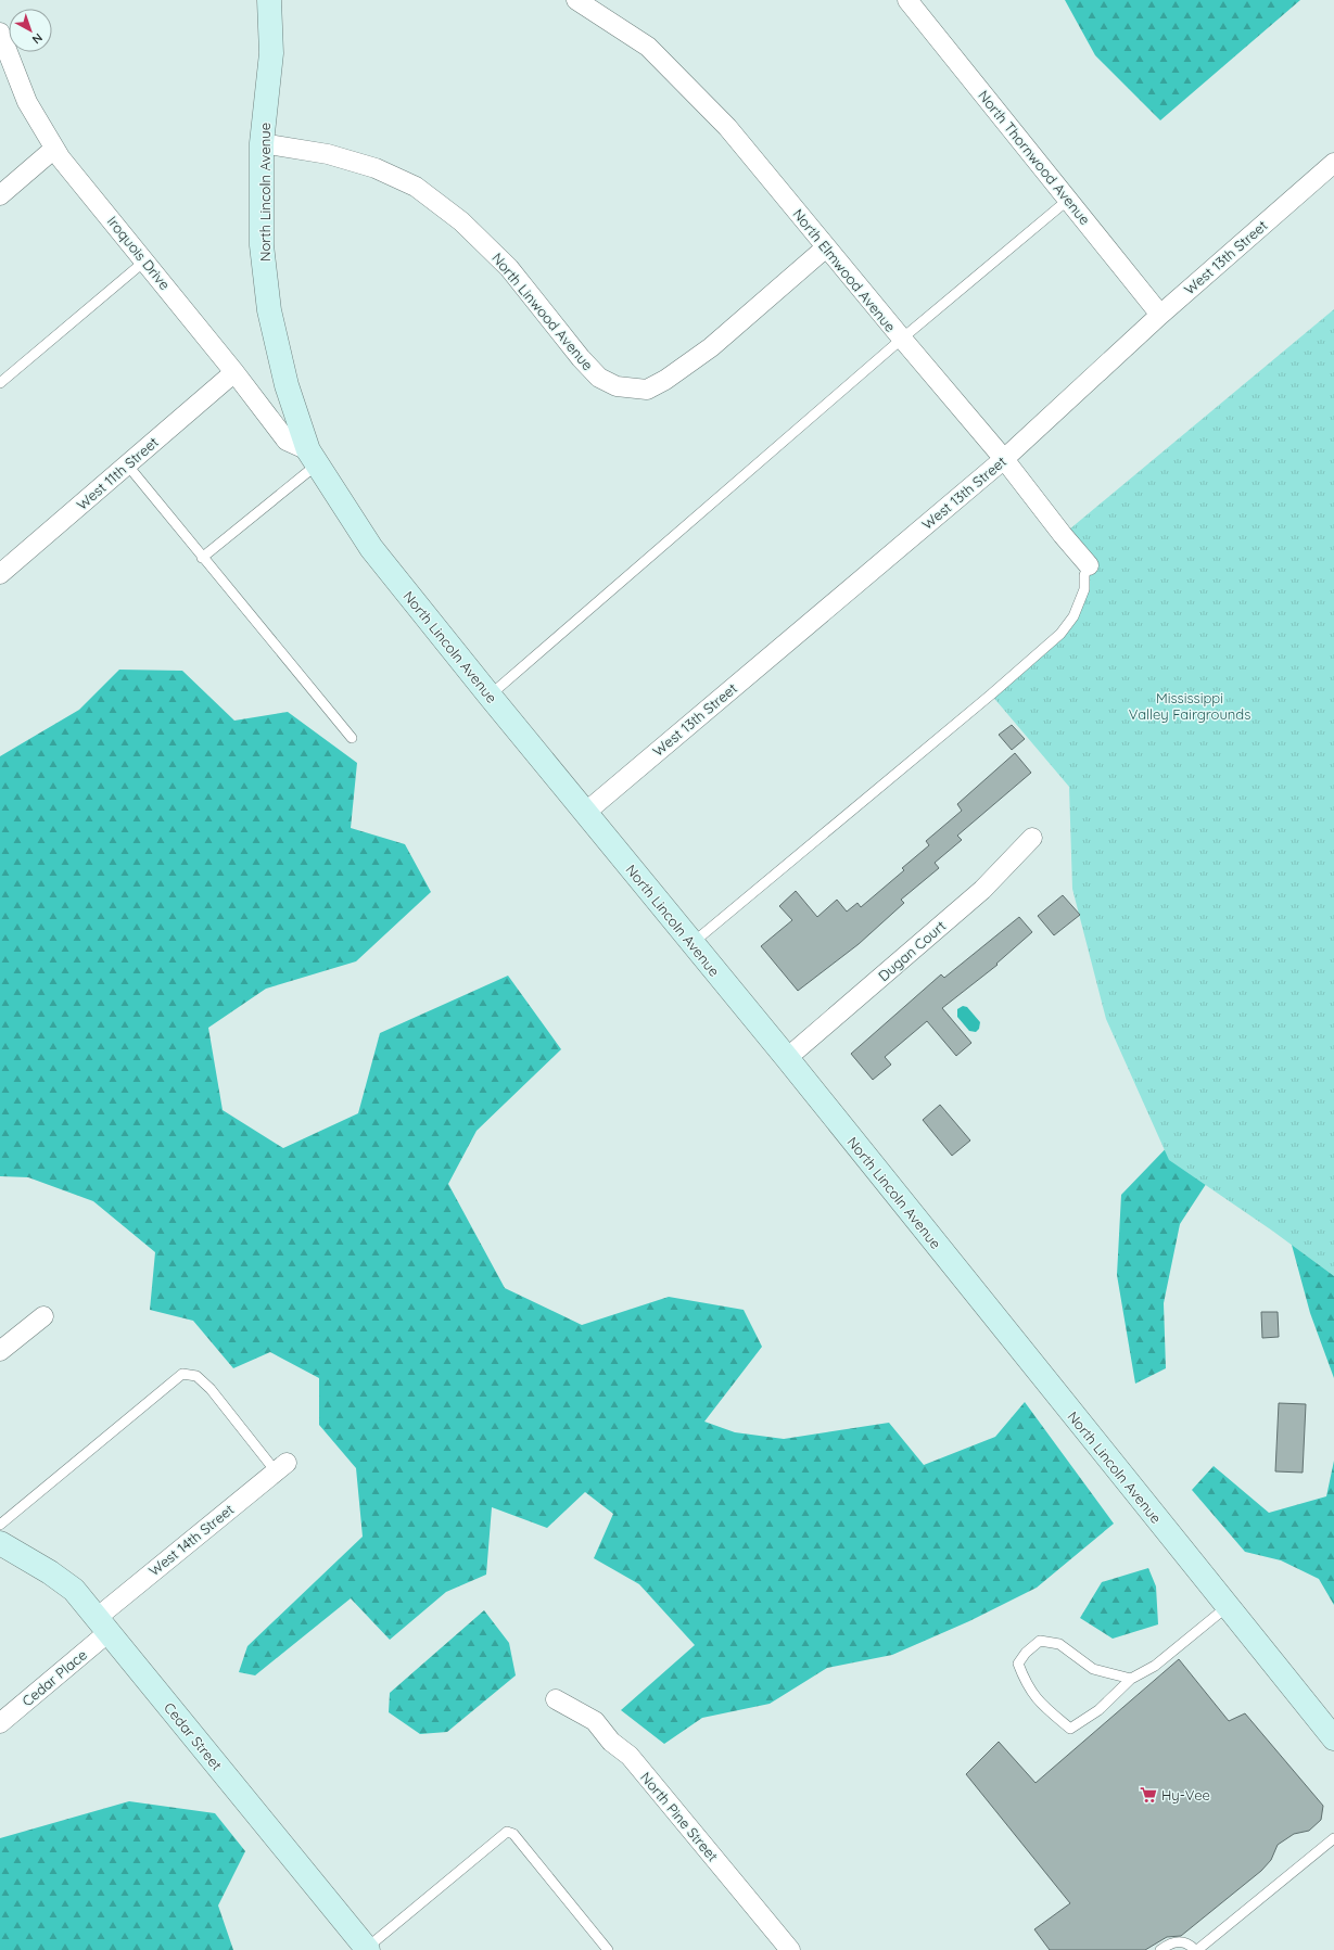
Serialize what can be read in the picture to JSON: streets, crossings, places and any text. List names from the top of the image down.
{
  "streets": {
    "street": [
      "North Thornwood Avenue",
      "North Lincoln Avenue",
      "Iroquois Drive",
      "West 13th Street",
      "North Elmwood Avenue",
      "North Linwood Avenue",
      "West 11th Street",
      "Dugan Court",
      "West 14th Street",
      "Cedar Place",
      "Cedar Street",
      "North Pine Street"
    ]
  },
  "crossings": [
    ["North Thornwood Avenue", "West 13th Street"],
    ["North Lincoln Avenue", "Iroquois Drive"],
    ["North Lincoln Avenue", "West 13th Street"],
    ["North Lincoln Avenue", "North Linwood Avenue"],
    ["North Lincoln Avenue", "Dugan Court"],
    ["Iroquois Drive", "West 11th Street"],
    ["West 13th Street", "North Elmwood Avenue"],
    ["North Elmwood Avenue", "North Linwood Avenue"],
    ["West 14th Street", "Cedar Place"],
    ["West 14th Street", "Cedar Street"],
    ["Cedar Place", "Cedar Street"]
  ],
  "parks": ["Mississippi Valley Fairgrounds"],
  "places": {
    "supermarket": ["Hy-Vee"]
  },
  "north": "bottom right"
}
